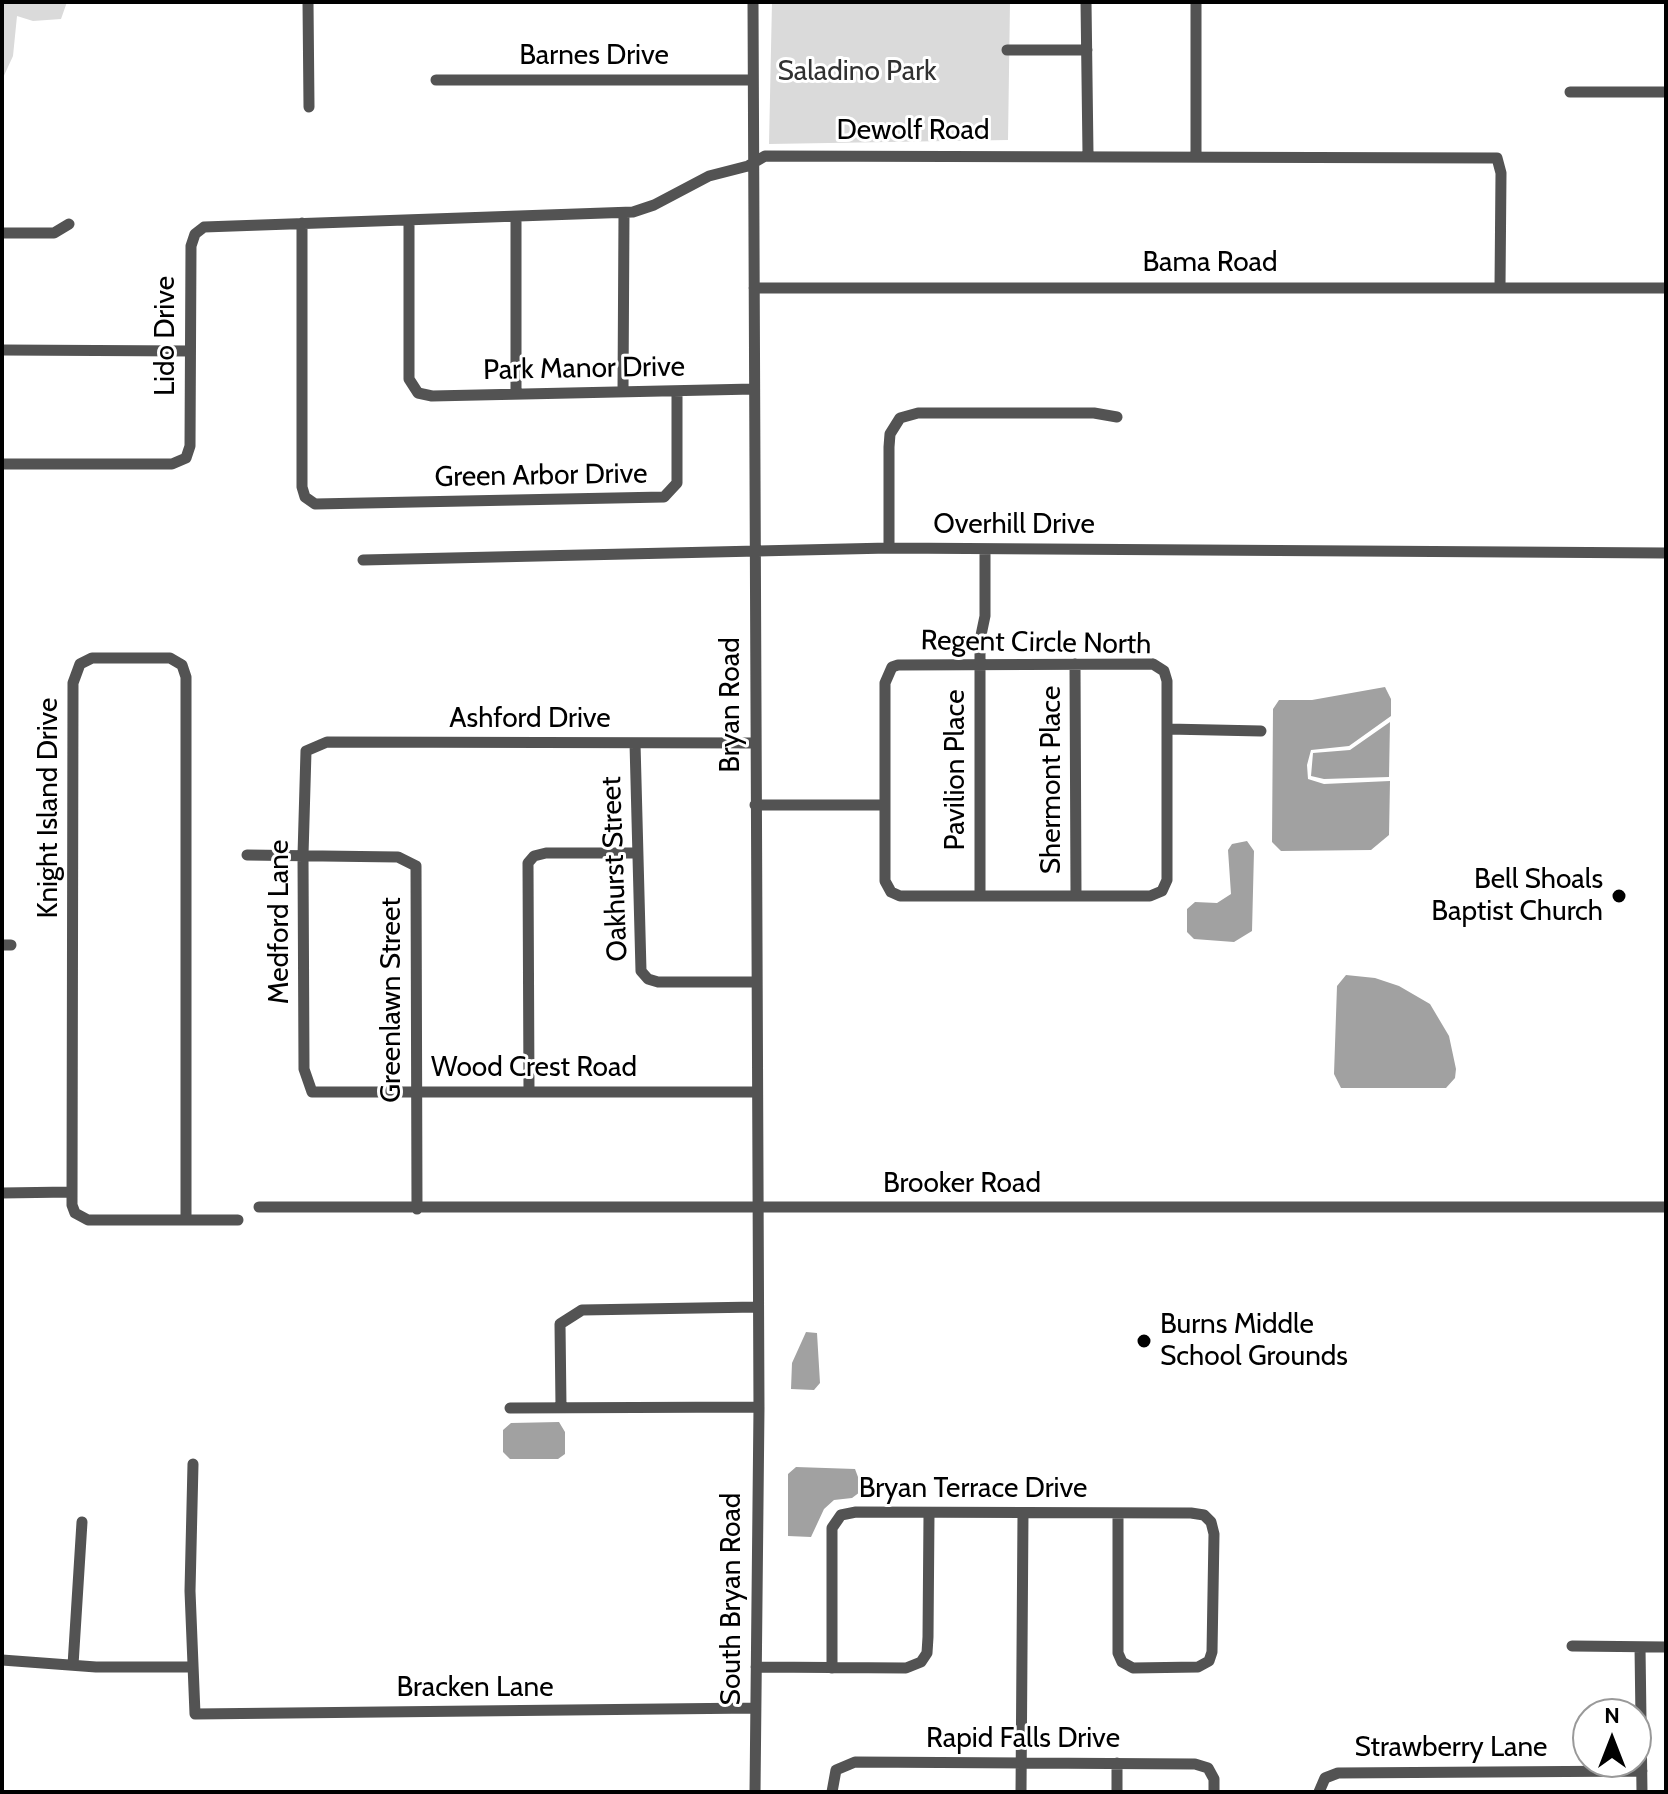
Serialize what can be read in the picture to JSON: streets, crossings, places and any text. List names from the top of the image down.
{
  "streets": {
    "street": [
      "Barnes Drive",
      "Dewolf Road",
      "Bama Road",
      "Lido Drive",
      "Park Manor Drive",
      "Green Arbor Drive",
      "Overhill Drive",
      "Regent Circle North",
      "Bryan Road",
      "Ashford Drive",
      "Pavilion Place",
      "Shermont Place",
      "Knight Island Drive",
      "Oakhurst Street",
      "Medford Lane",
      "Greenlawn Street",
      "Wood Crest Road",
      "Brooker Road",
      "Bryan Terrace Drive",
      "South Bryan Road",
      "Bracken Lane",
      "Rapid Falls Drive",
      "Strawberry Lane"
    ]
  },
  "crossings": [
    ["Barnes Drive", "Bryan Road"],
    ["Dewolf Road", "Bama Road"],
    ["Dewolf Road", "Lido Drive"],
    ["Dewolf Road", "Park Manor Drive"],
    ["Dewolf Road", "Green Arbor Drive"],
    ["Dewolf Road", "Bryan Road"],
    ["Bama Road", "Bryan Road"],
    ["Park Manor Drive", "Green Arbor Drive"],
    ["Park Manor Drive", "Bryan Road"],
    ["Overhill Drive", "Bryan Road"],
    ["Overhill Drive", "Pavilion Place"],
    ["Regent Circle North", "Pavilion Place"],
    ["Regent Circle North", "Shermont Place"],
    ["Bryan Road", "Ashford Drive"],
    ["Bryan Road", "Oakhurst Street"],
    ["Bryan Road", "Wood Crest Road"],
    ["Bryan Road", "Brooker Road"],
    ["Bryan Road", "South Bryan Road"],
    ["Ashford Drive", "Oakhurst Street"],
    ["Ashford Drive", "Medford Lane"],
    ["Medford Lane", "Greenlawn Street"],
    ["Medford Lane", "Wood Crest Road"],
    ["Greenlawn Street", "Wood Crest Road"],
    ["Greenlawn Street", "Brooker Road"],
    ["South Bryan Road", "Bracken Lane"]
  ],
  "parks": ["Saladino Park"],
  "places": ["Bell Shoals Baptist Church", "Burns Middle School Grounds"],
  "north": "top"
}
